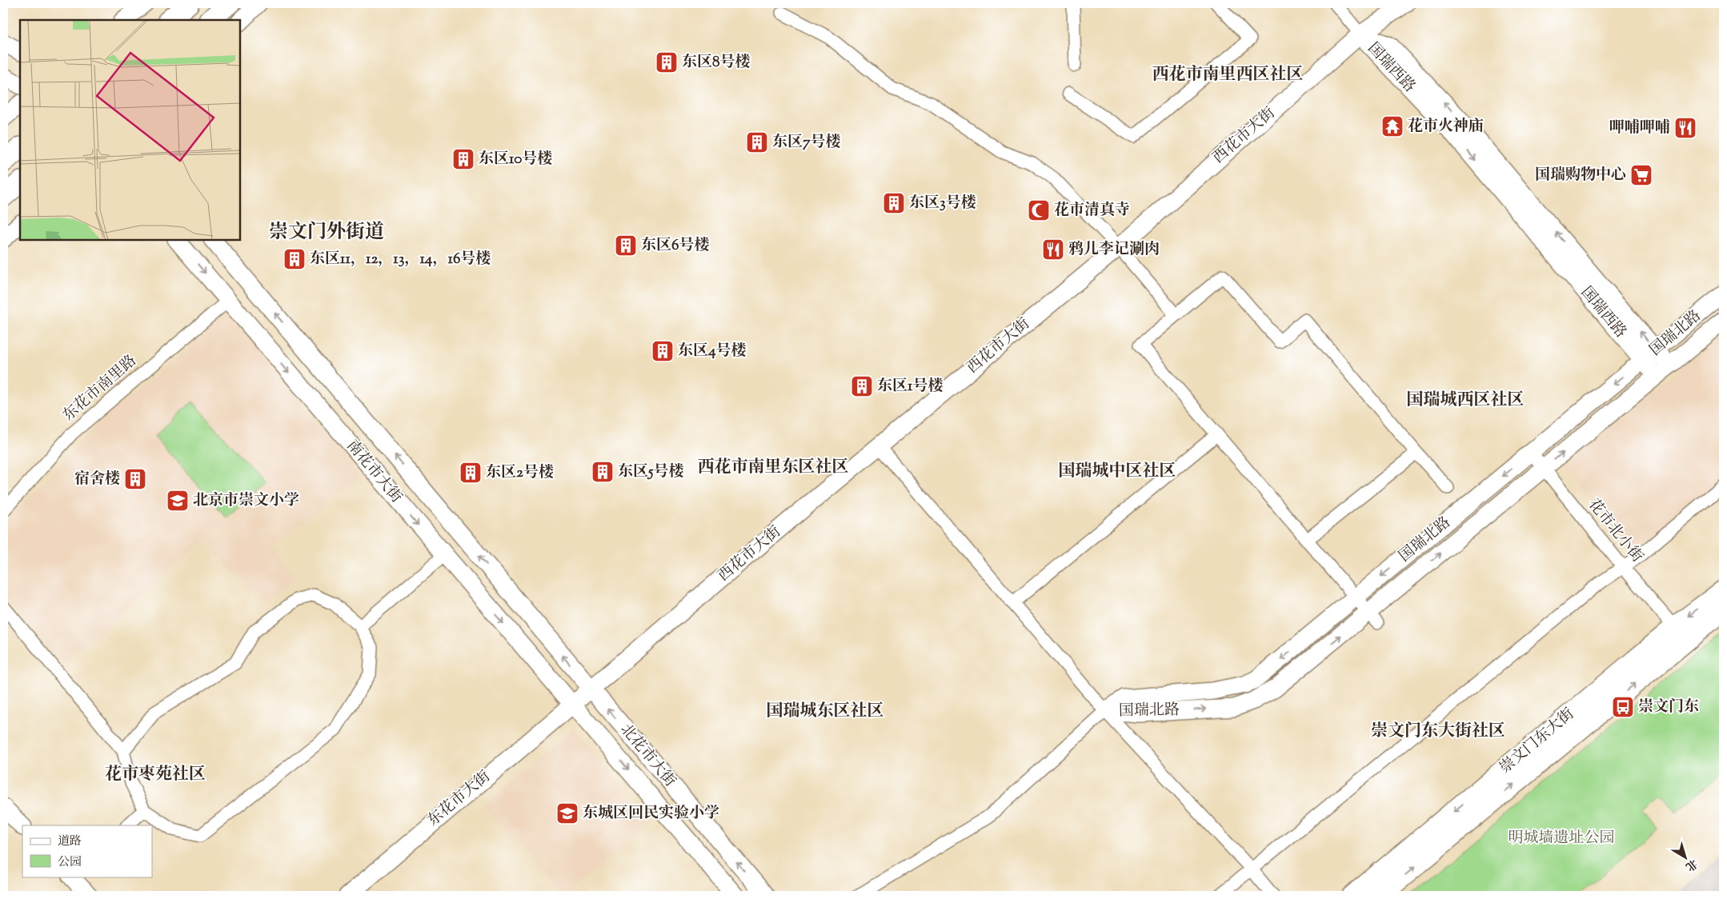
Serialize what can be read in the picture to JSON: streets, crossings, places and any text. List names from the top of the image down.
{
  "streets": {
    "main road": ["崇文门东大街"],
    "street": [
      "国瑞西路",
      "西花市大街",
      "国瑞北路",
      "东花市南里路",
      "南花市大街",
      "花市北小街",
      "北花市大街",
      "东花市大街"
    ]
  },
  "crossings": [
    ["国瑞西路", "西花市大街"],
    ["国瑞西路", "国瑞北路"],
    ["西花市大街", "南花市大街"],
    ["西花市大街", "北花市大街"],
    ["西花市大街", "东花市大街"],
    ["国瑞北路", "花市北小街"],
    ["东花市南里路", "南花市大街"],
    ["南花市大街", "北花市大街"],
    ["南花市大街", "东花市大街"],
    ["花市北小街", "崇文门东大街"],
    ["北花市大街", "东花市大街"]
  ],
  "districts": [
    "西花市南里西区社区",
    "崇文门外街道",
    "国瑞城西区社区",
    "西花市南里东区社区",
    "国瑞城中区社区",
    "国瑞城东区社区",
    "崇文门东大街社区",
    "花市枣苑社区"
  ],
  "parks": ["明城墙遗址公园"],
  "places": {
    "building": [
      "东区8号楼",
      "东区7号楼",
      "东区10号楼",
      "东区3号楼",
      "东区6号楼",
      "东区11，12，13，14，16号楼",
      "东区4号楼",
      "东区1号楼",
      "东区5号楼",
      "东区2号楼",
      "宿舍楼"
    ],
    "temple": ["花市火神庙"],
    "restaurant": ["呷哺呷哺", "鸦儿李记涮肉"],
    "supermarket": ["国瑞购物中心"],
    "mosque": ["花市清真寺"],
    "school or university": ["北京市崇文小学", "东城区回民实验小学"],
    "bus stop": ["崇文门东"]
  },
  "legend": ["道路", "公园"],
  "north": "bottom right"
}
